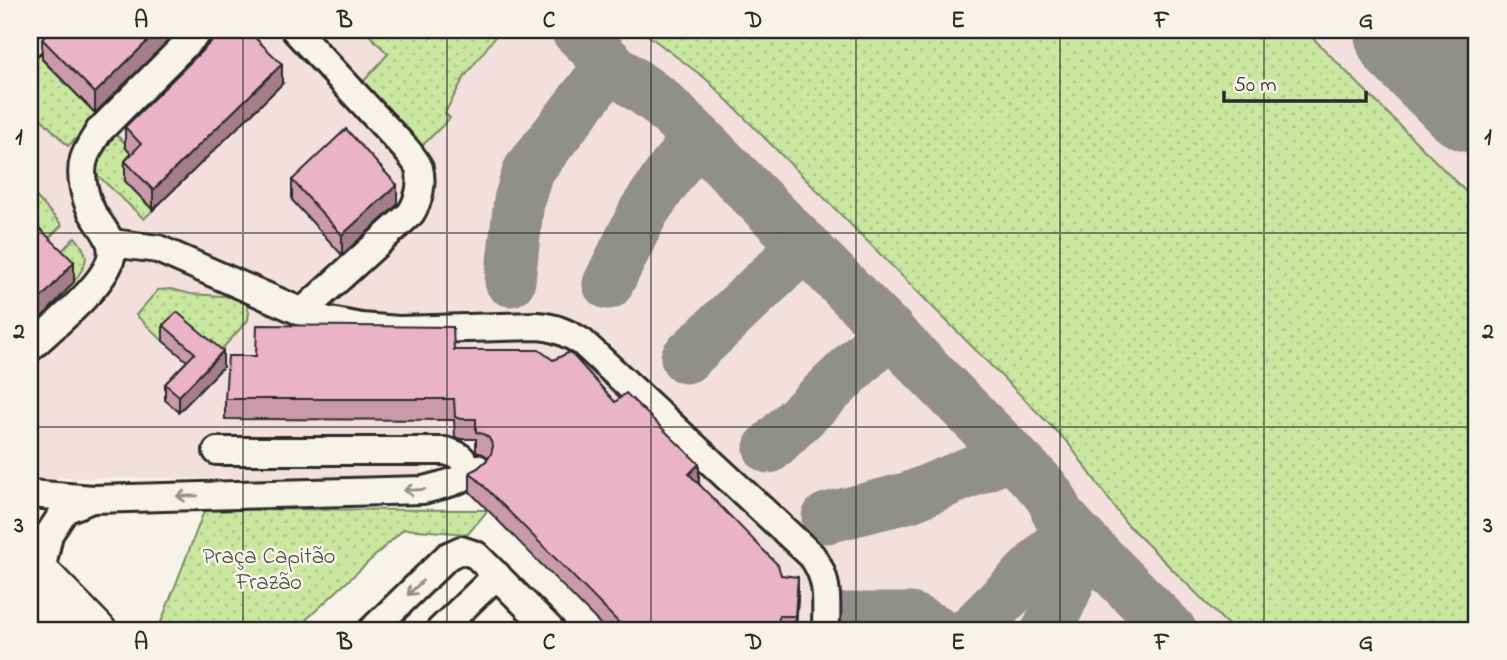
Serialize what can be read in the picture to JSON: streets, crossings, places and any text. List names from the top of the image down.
{
  "parks": ["Praça Capitão Frazão"],
  "scale_bar": "50 m",
  "grid": {
    "columns": [
      "A",
      "B",
      "C",
      "D",
      "E",
      "F",
      "G"
    ],
    "rows": ["1", "2", "3"]
  }
}
